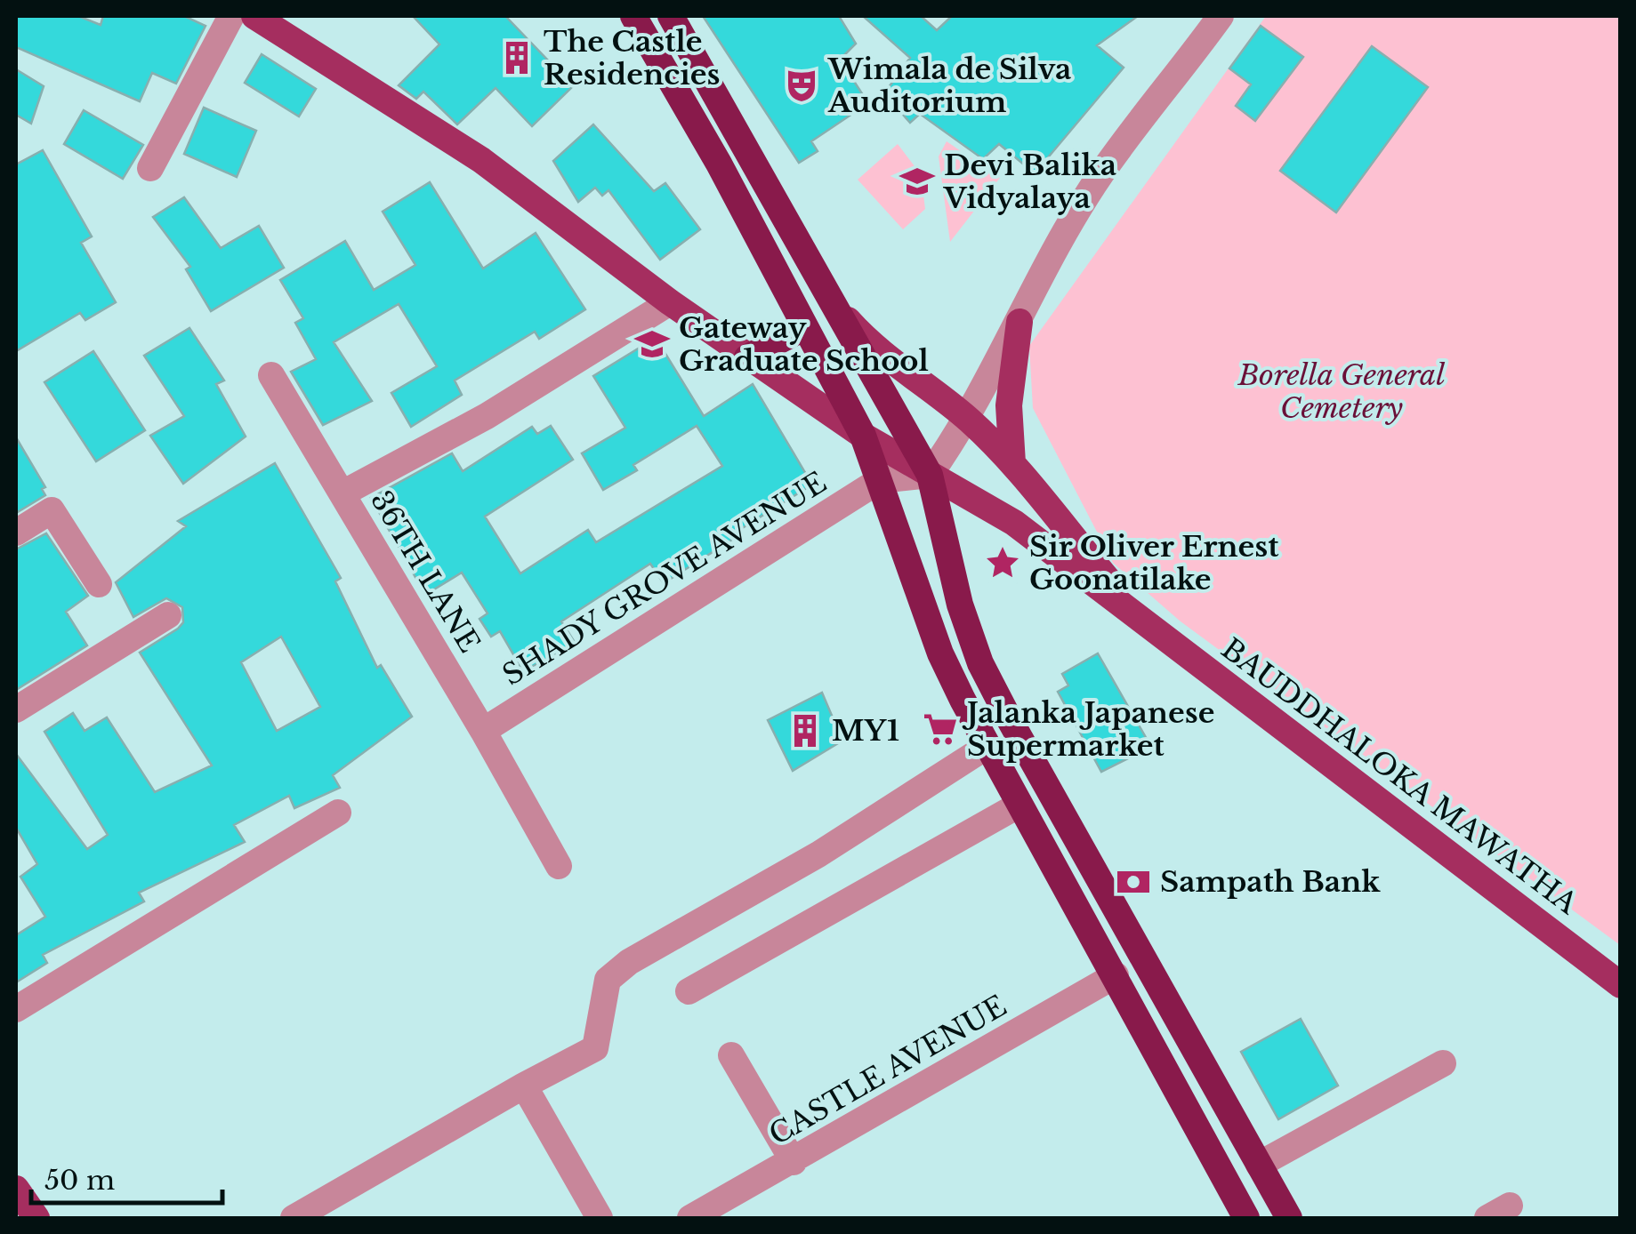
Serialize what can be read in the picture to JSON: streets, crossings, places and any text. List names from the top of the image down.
{
  "streets": {
    "main road": ["BAUDDHALOKA MAWATHA"],
    "street": ["36TH LANE", "SHADY GROVE AVENUE", "CASTLE AVENUE"]
  },
  "crossings": [
    ["36TH LANE", "SHADY GROVE AVENUE"],
    ["36TH LANE", "BAUDDHALOKA MAWATHA"]
  ],
  "parks": ["Borella General Cemetery"],
  "places": {
    "building": ["The Castle Residencies", "MY1"],
    "theatre": ["Wimala de Silva Auditorium"],
    "school or university": ["Devi Balika Vidyalaya", "Gateway Graduate School"],
    "place": ["Sir Oliver Ernest Goonatilake"],
    "supermarket": ["Jalanka Japanese Supermarket"],
    "bank": ["Sampath Bank"]
  },
  "scale_bar": "50 m"
}
